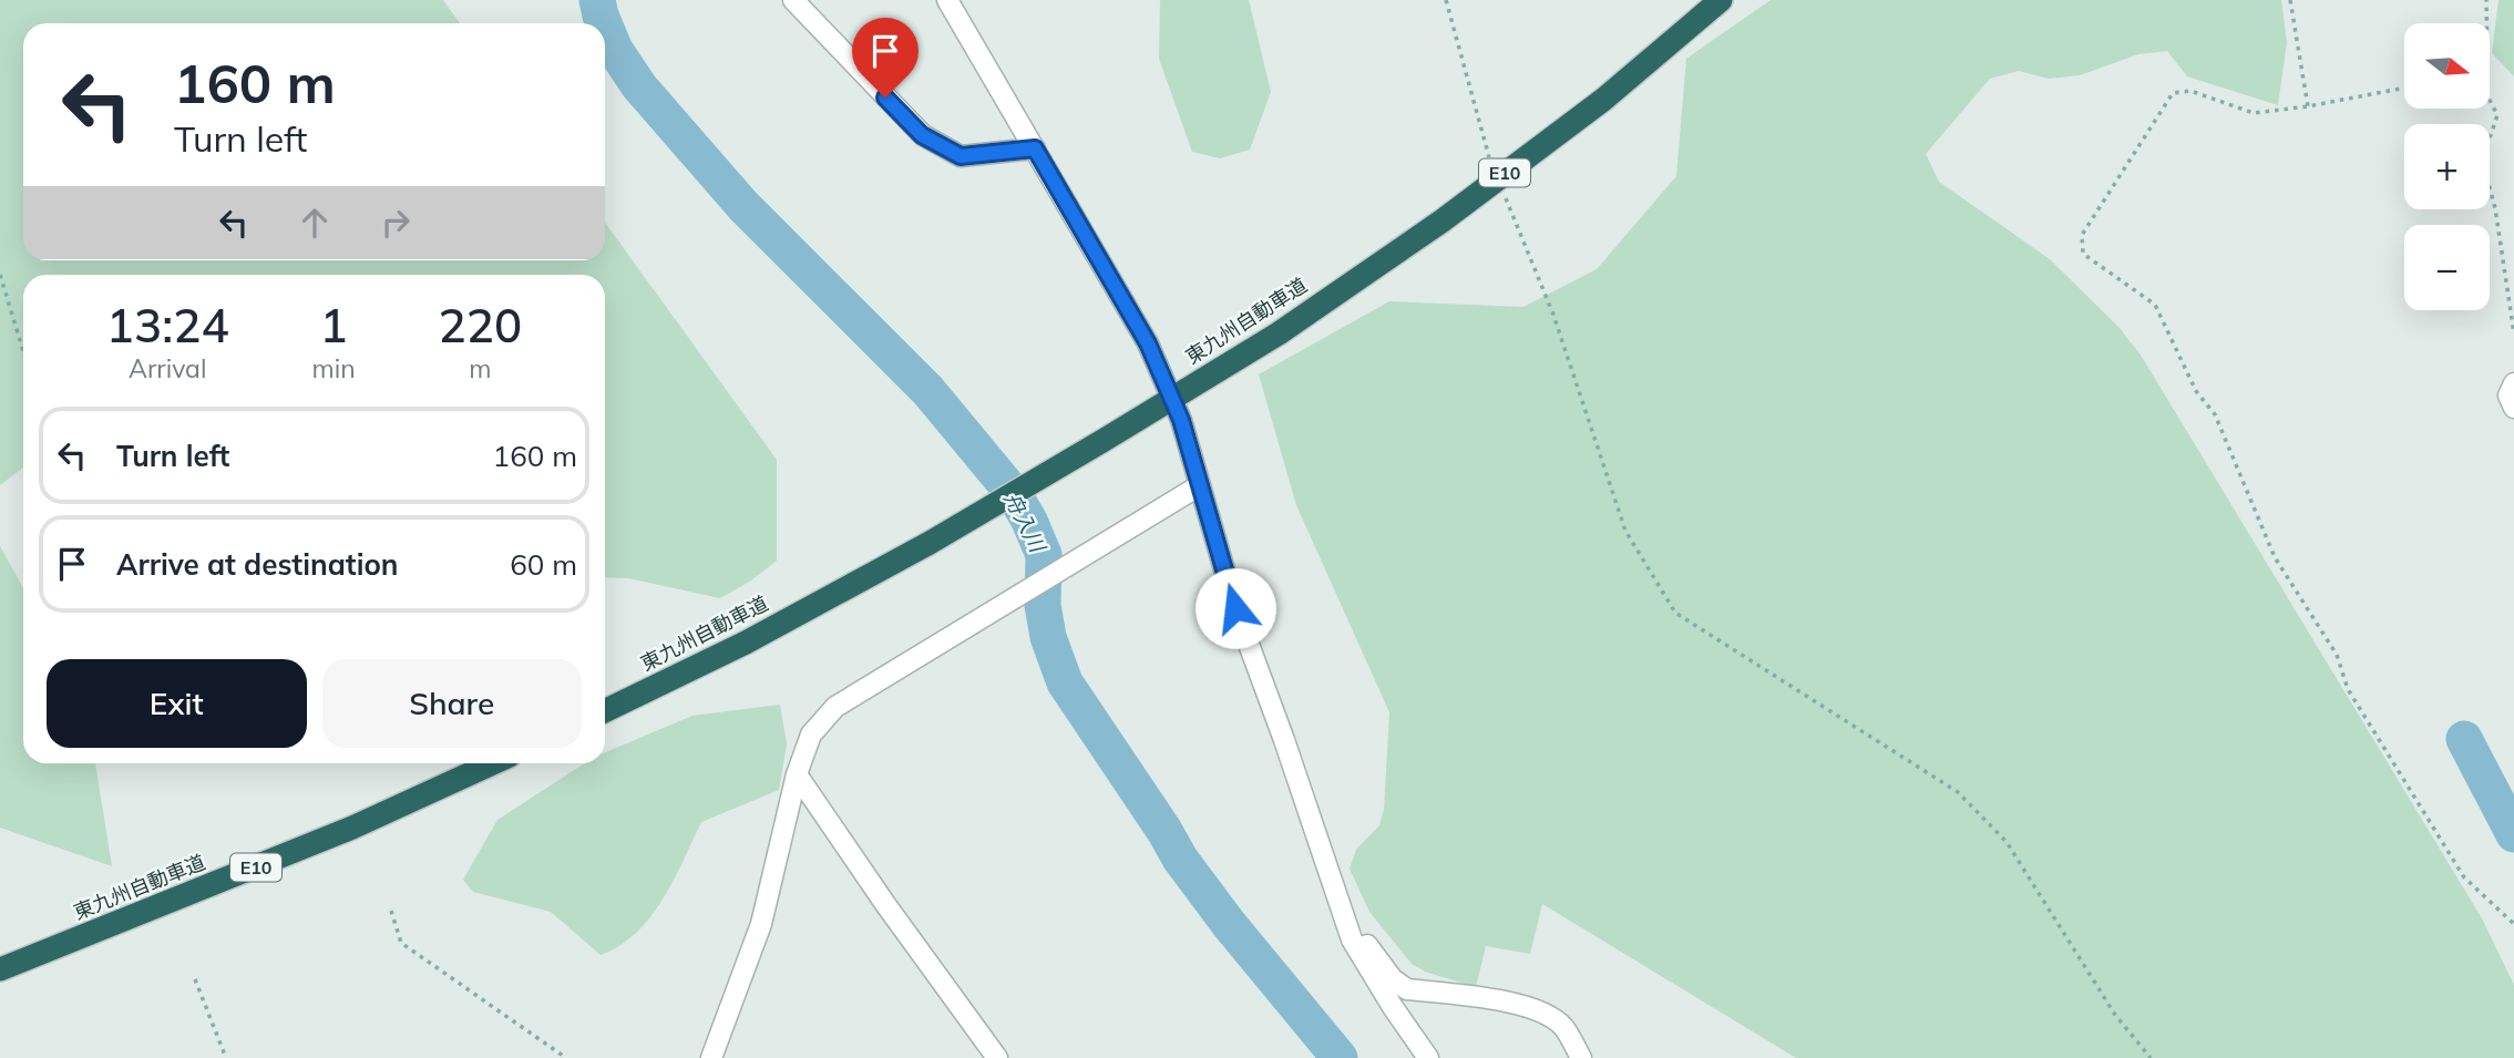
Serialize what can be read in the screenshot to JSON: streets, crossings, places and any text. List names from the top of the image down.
{
  "streets": {
    "highway": ["E10", "東九州自動車道"]
  },
  "water": ["舟入川"],
  "north": "right",
  "page": {
    "map_buttons": ["+", "−"],
    "turn": ["160 m", "Turn left"],
    "eta": [
      "13:24",
      "Arrival",
      "1",
      "min",
      "220",
      "m"
    ],
    "list": [
      {
        "name": "Turn left",
        "value": "160 m"
      },
      {
        "name": "Arrive at destination",
        "value": "60 m"
      }
    ],
    "buttons": ["Exit", "Share"]
  }
}
